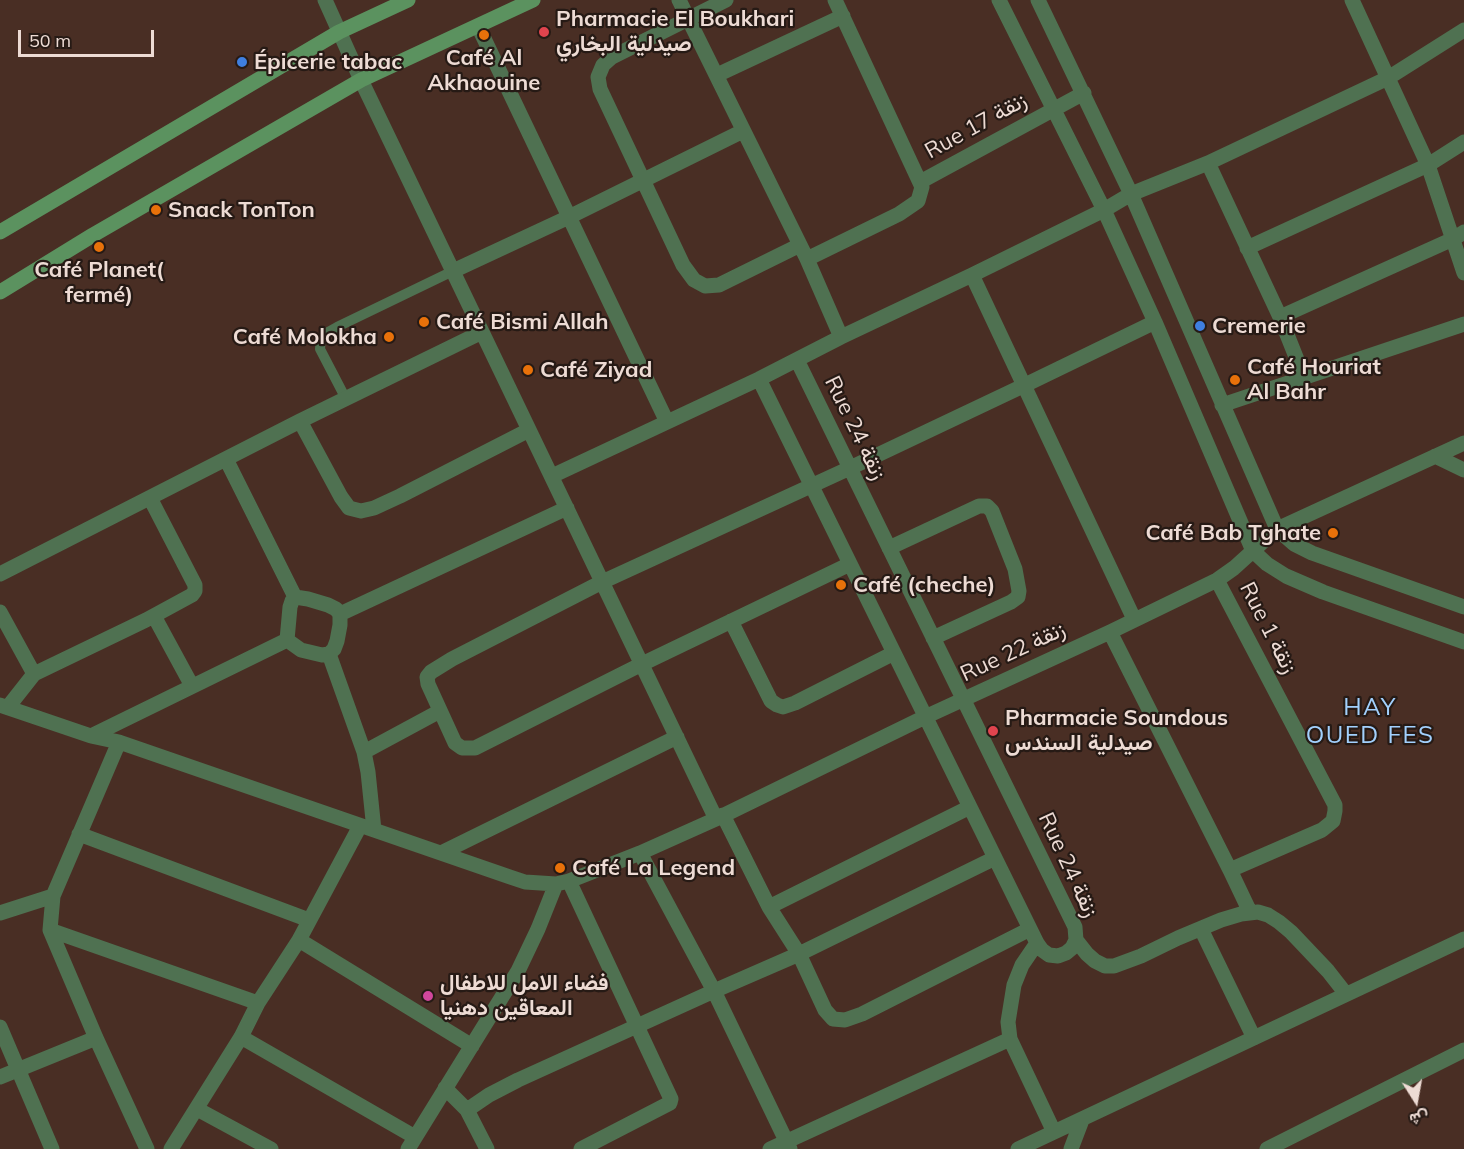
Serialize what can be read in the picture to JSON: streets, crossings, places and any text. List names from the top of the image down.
{
  "streets": {
    "street": [
      "Rue 17 زنقة",
      "Rue 24 زنقة",
      "Rue 1 زنقة",
      "Rue 22 زنقة"
    ]
  },
  "crossings": [
    ["Rue 24 زنقة", "Rue 22 زنقة"],
    ["Rue 1 زنقة", "Rue 22 زنقة"]
  ],
  "districts": ["HAY OUED FES"],
  "places": [
    "Pharmacie El Boukhari صيدلية البخاري",
    "Café Al Akhaouine",
    "Épicerie tabac",
    "Snack TonTon",
    "Café Planet( fermé)",
    "Café Bismi Allah",
    "Cremerie",
    "Café Molokha",
    "Café Ziyad",
    "Café Houriat Al Bahr",
    "Café Bab Tghate",
    "Café (cheche)",
    "Pharmacie Soundous صيدلية السندس",
    "Café La Legend",
    "فضاء الامل للاطفال المعاقين دهنيا"
  ],
  "scale_bar": "50 m",
  "north": "bottom"
}
